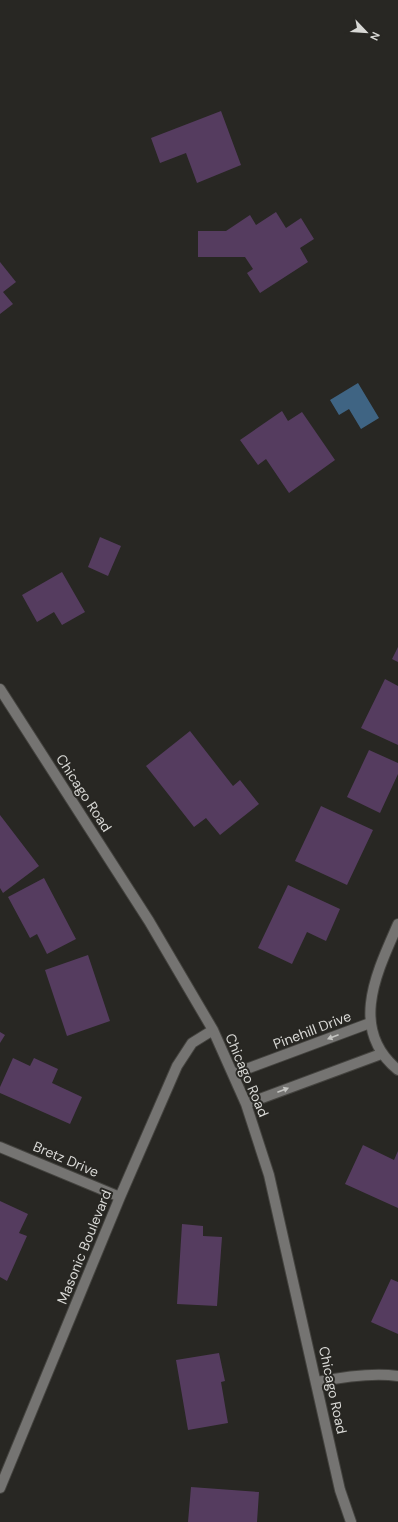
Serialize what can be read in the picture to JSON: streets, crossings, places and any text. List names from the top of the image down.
{
  "streets": {
    "street": [
      "Chicago Road",
      "Pinehill Drive",
      "Bretz Drive",
      "Masonic Boulevard"
    ]
  },
  "crossings": [
    ["Chicago Road", "Pinehill Drive"],
    ["Chicago Road", "Masonic Boulevard"],
    ["Bretz Drive", "Masonic Boulevard"]
  ],
  "north": "bottom right"
}
